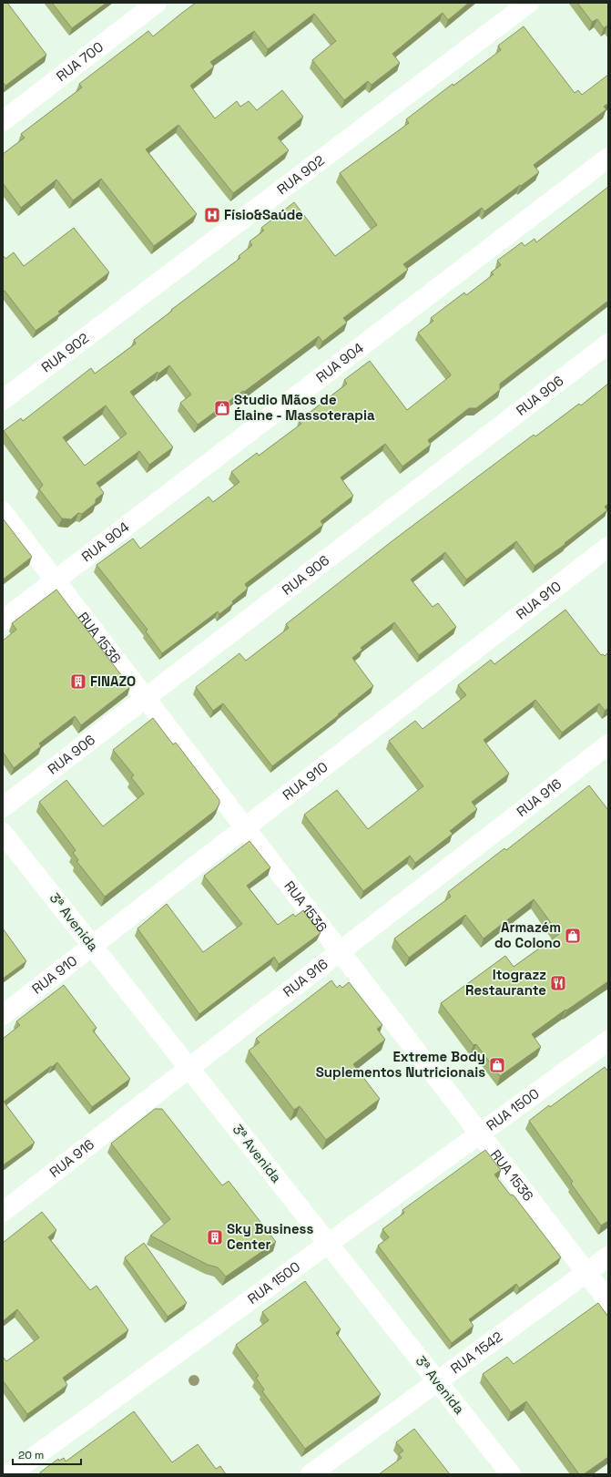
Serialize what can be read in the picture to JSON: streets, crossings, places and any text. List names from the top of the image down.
{
  "streets": {
    "street": [
      "RUA 700",
      "RUA 902",
      "RUA 904",
      "RUA 906",
      "RUA 910",
      "RUA 1536",
      "RUA 916",
      "3ª Avenida",
      "RUA 1500",
      "RUA 1542"
    ]
  },
  "crossings": [
    ["RUA 904", "RUA 1536"],
    ["RUA 906", "RUA 1536"],
    ["RUA 910", "RUA 1536"],
    ["RUA 910", "3ª Avenida"],
    ["RUA 1536", "RUA 916"],
    ["RUA 1536", "RUA 1500"],
    ["RUA 1536", "RUA 1542"],
    ["RUA 916", "3ª Avenida"],
    ["3ª Avenida", "RUA 1500"],
    ["3ª Avenida", "RUA 1542"]
  ],
  "places": {
    "hospital": ["Físio&Saúde"],
    "shop": ["Studio Mãos de Élaine - Massoterapia", "Armazém do Colono", "Extreme Body Suplementos Nutricionais"],
    "building": ["FINAZO", "Sky Business Center"],
    "restaurant": ["Itograzz Restaurante"]
  },
  "scale_bar": "20 m"
}
